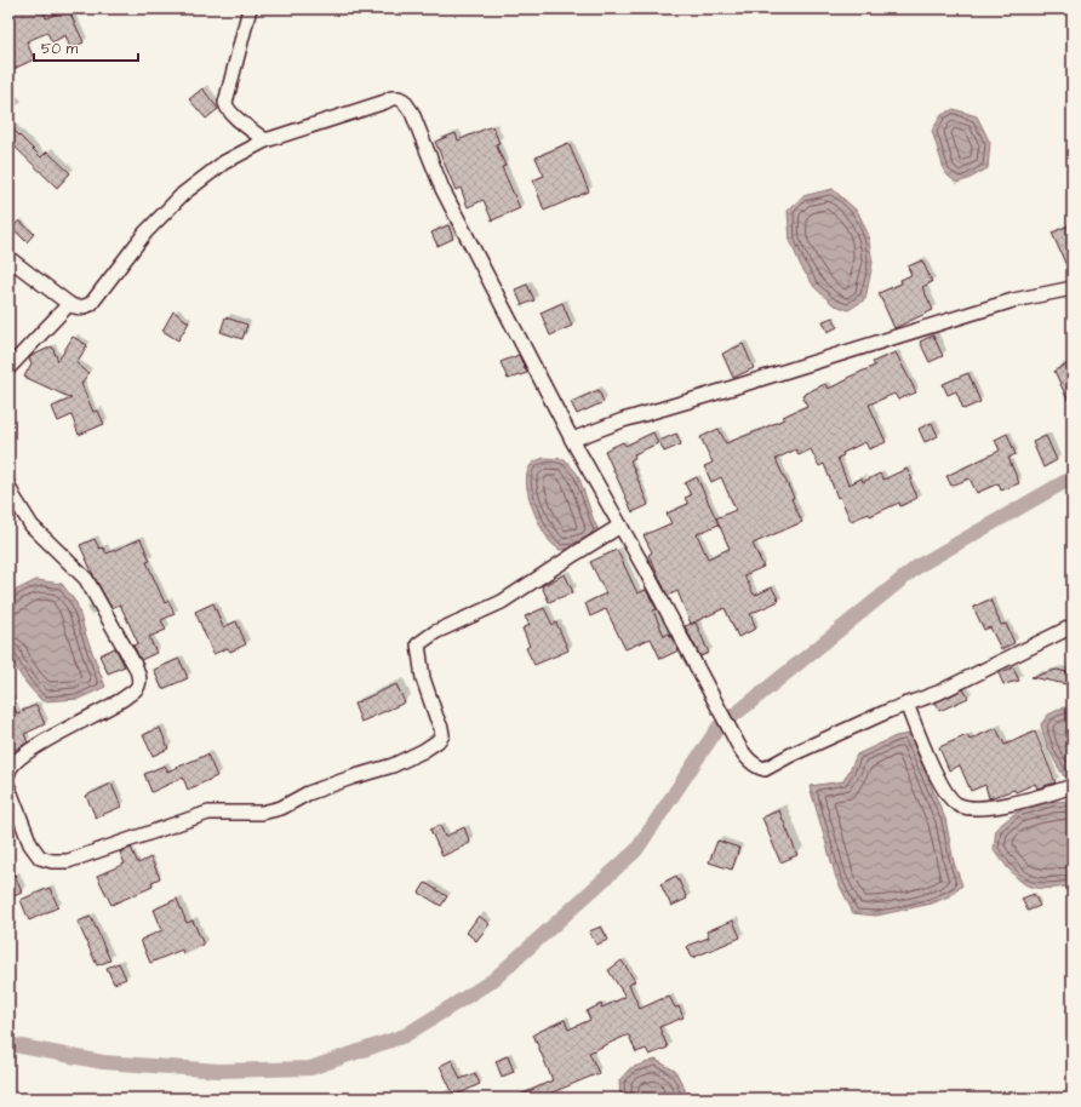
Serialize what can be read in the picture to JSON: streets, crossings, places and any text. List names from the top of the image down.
{
  "scale_bar": "50 m"
}
